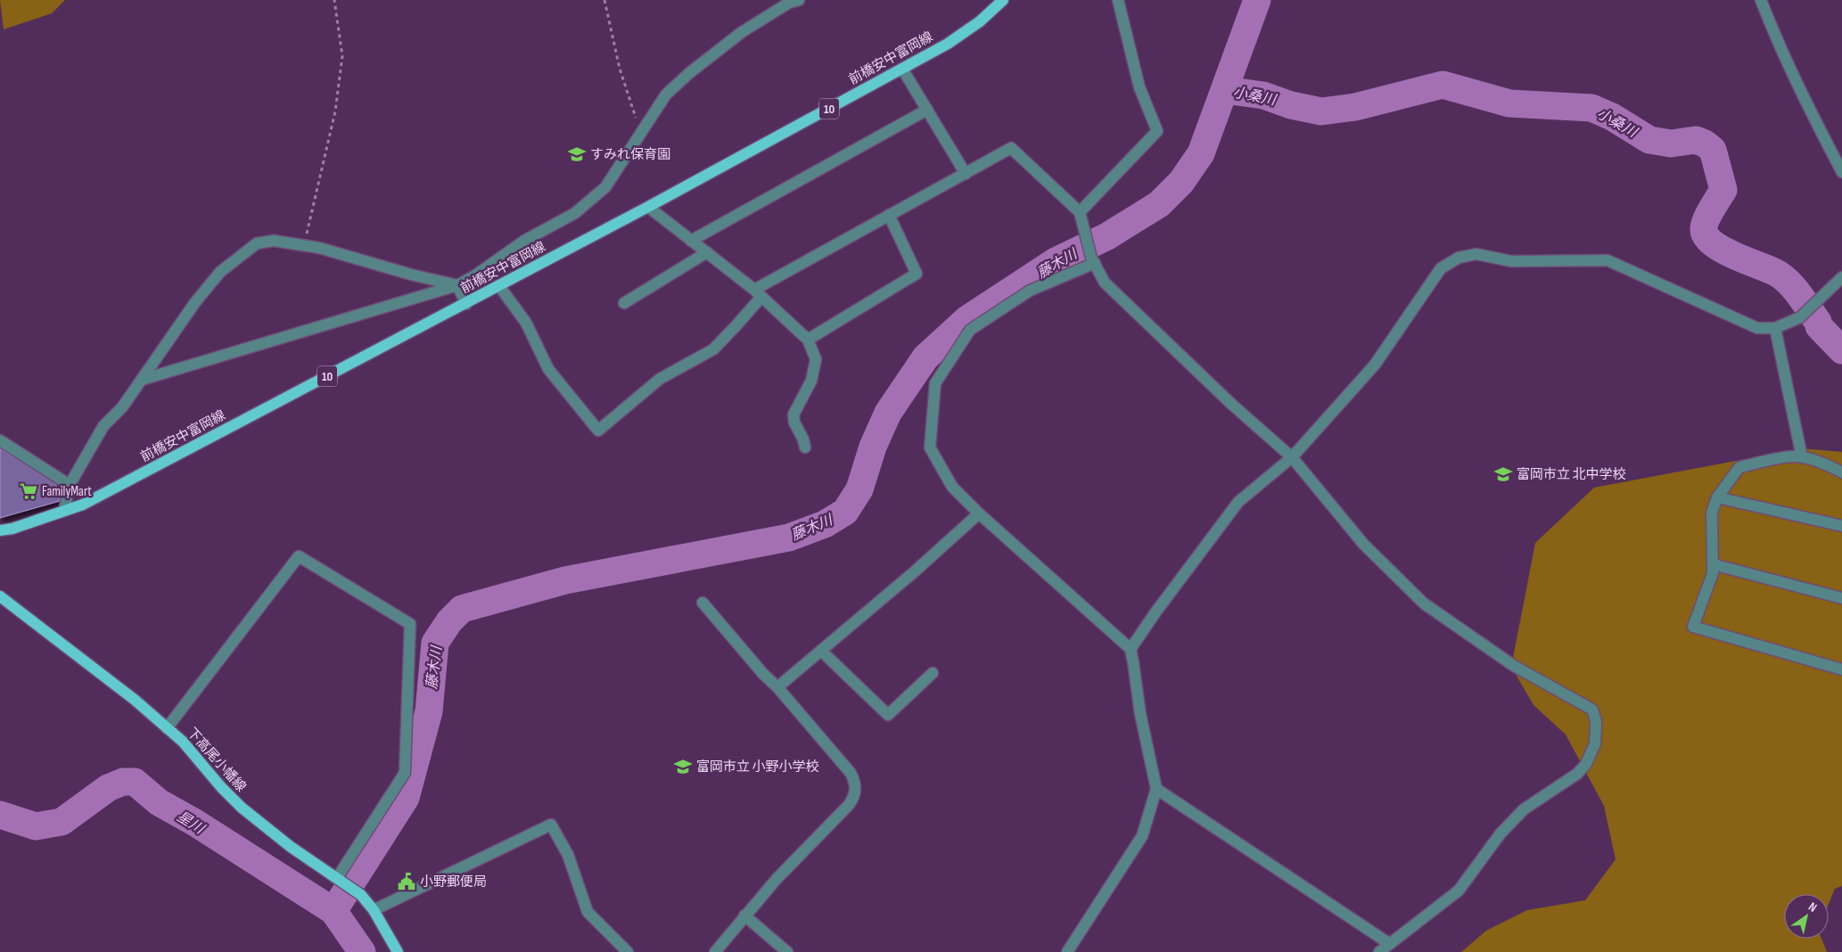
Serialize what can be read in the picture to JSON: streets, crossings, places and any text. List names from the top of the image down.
{
  "streets": {
    "main road": ["前橋安中富岡線", "10", "下高尾小幡線"]
  },
  "water": ["小桑川", "藤木川", "星川"],
  "places": {
    "school or university": ["すみれ保育園", "富岡市立 北中学校", "富岡市立 小野小学校"],
    "supermarket": ["FamilyMart"],
    "public building": ["小野郵便局"]
  },
  "north": "top right"
}
